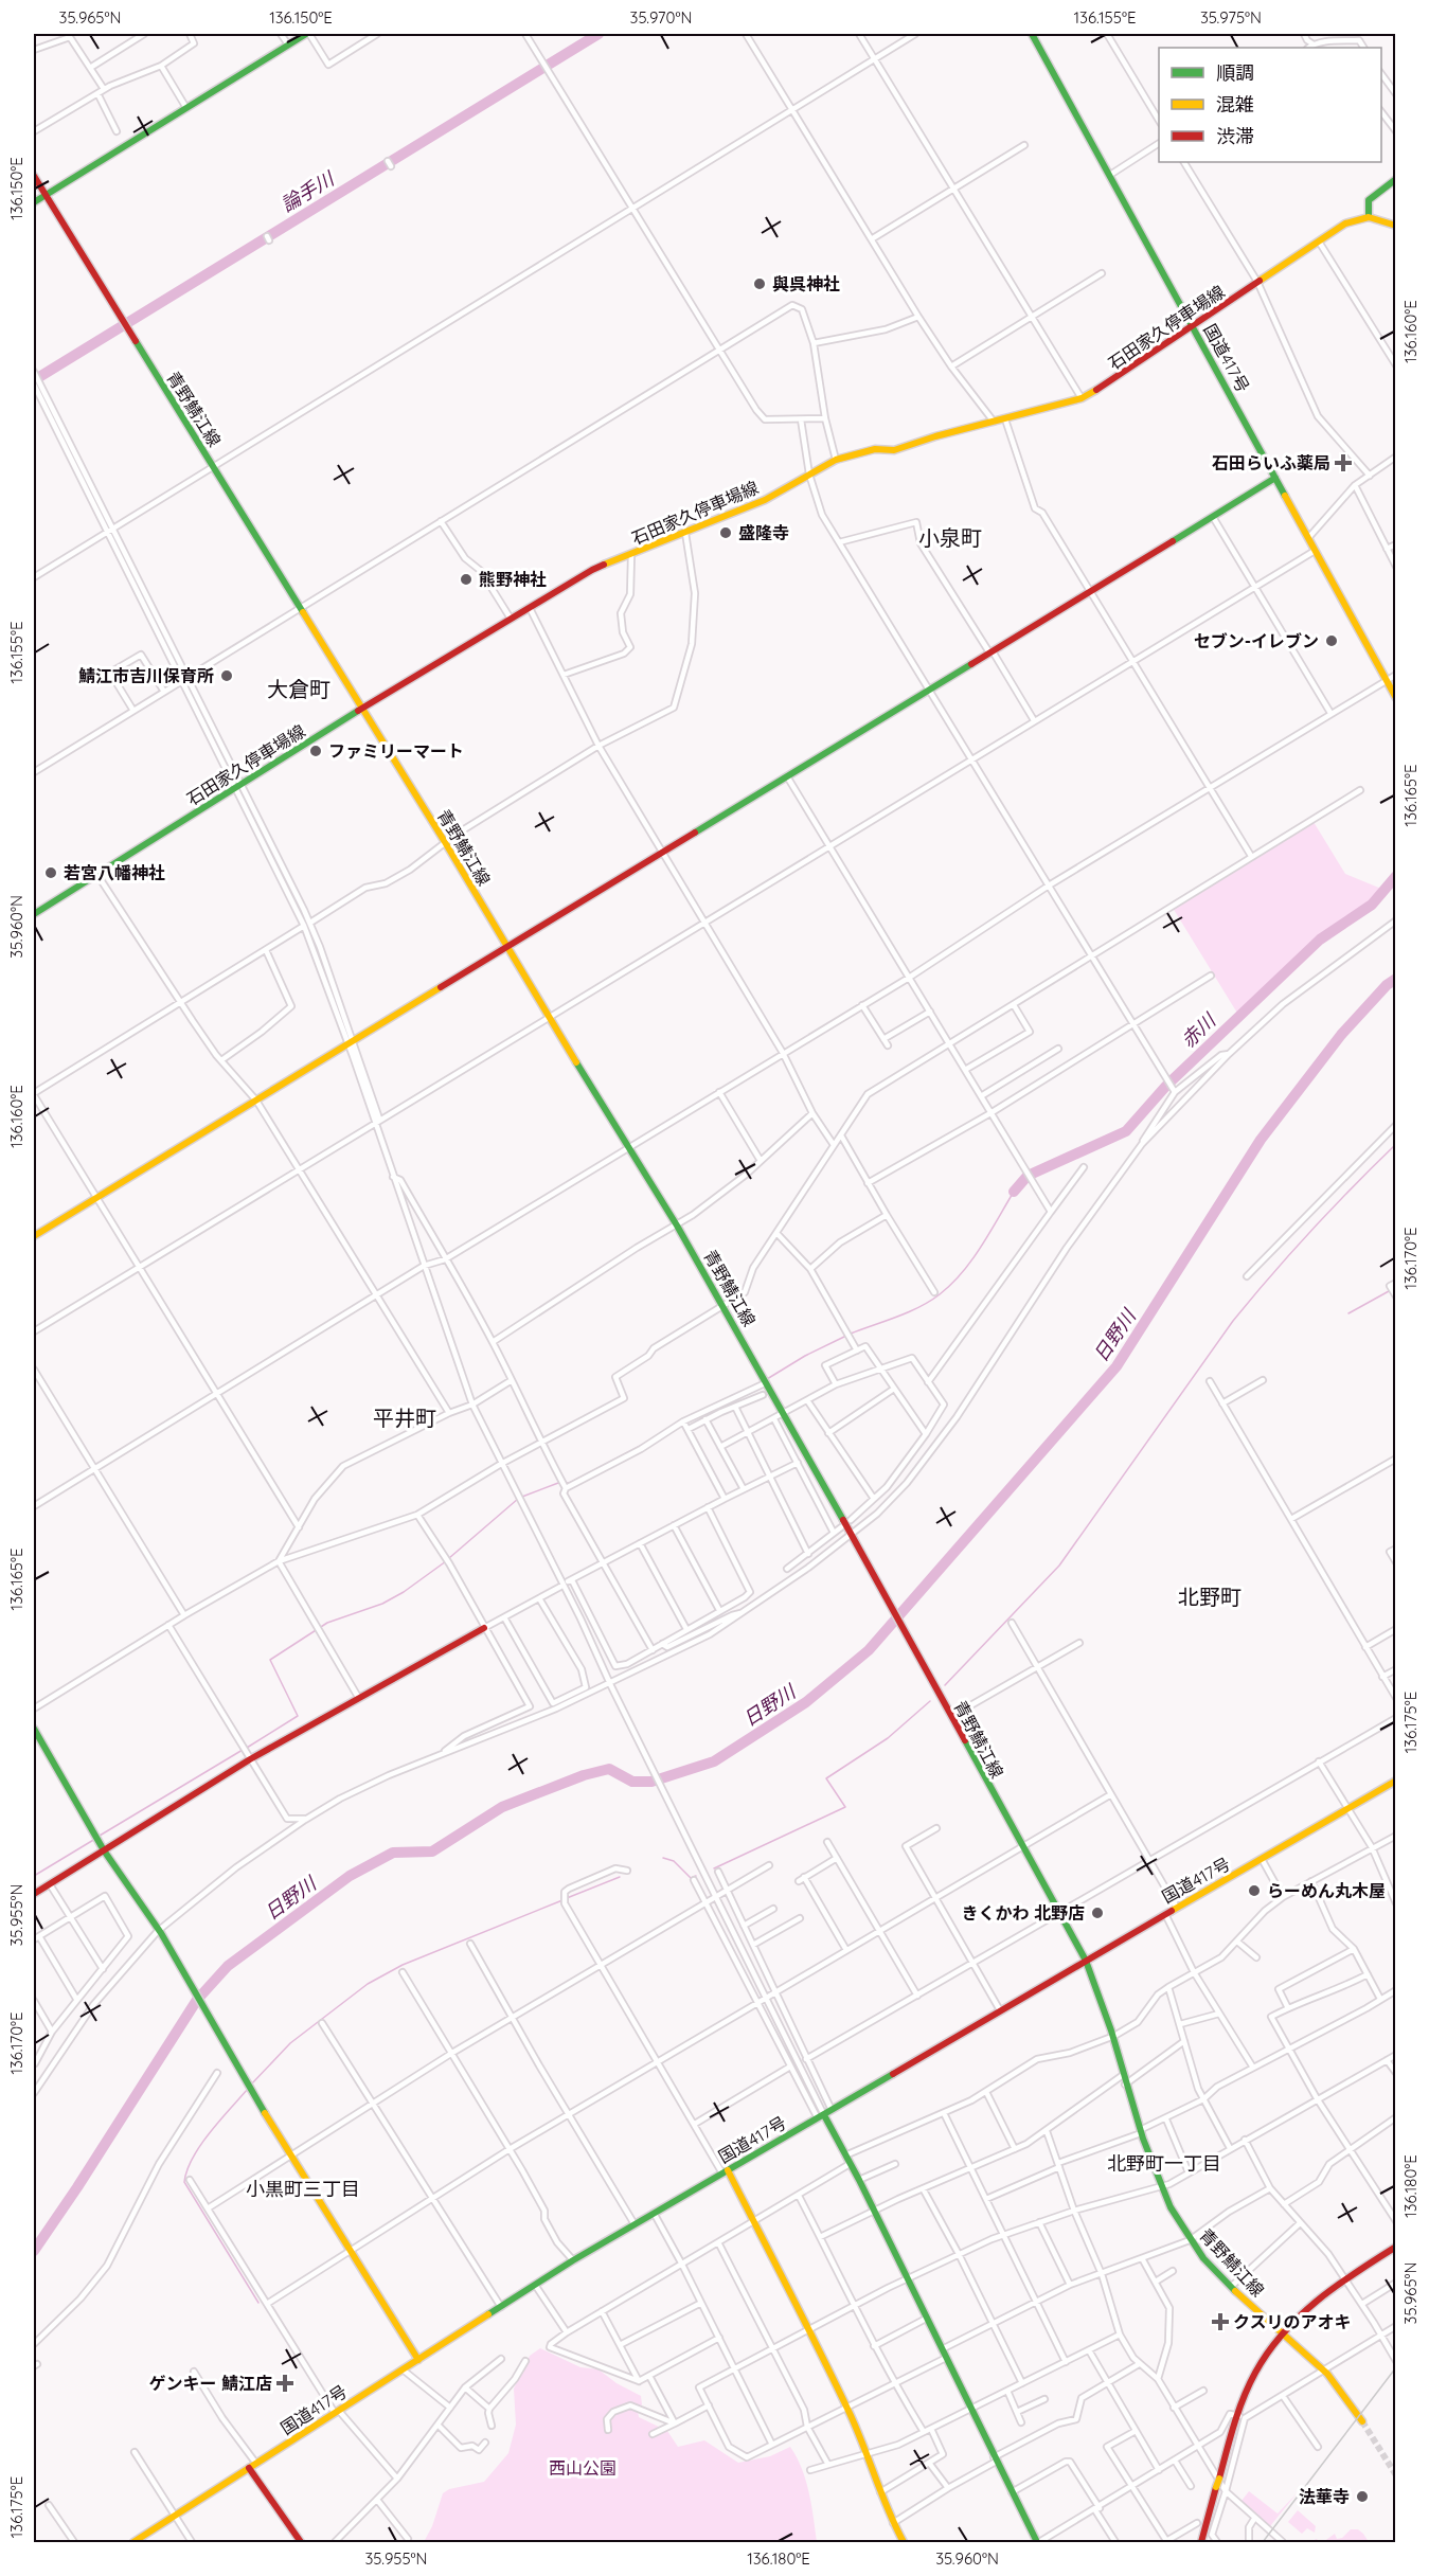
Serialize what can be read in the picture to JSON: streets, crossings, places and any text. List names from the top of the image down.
{
  "streets": {
    "main road": ["石田家久停車場線", "国道417号", "青野鯖江線"]
  },
  "crossings": [
    ["石田家久停車場線", "国道417号"],
    ["石田家久停車場線", "青野鯖江線"],
    ["国道417号", "青野鯖江線"]
  ],
  "districts": [
    "小泉町",
    "大倉町",
    "平井町",
    "北野町",
    "北野町一丁目",
    "小黒町三丁目"
  ],
  "water": ["論手川", "赤川", "日野川"],
  "parks": ["西山公園"],
  "places": {
    "other": [
      "與呉神社",
      "盛隆寺",
      "熊野神社",
      "セブン-イレブン",
      "鯖江市吉川保育所",
      "ファミリーマート",
      "若宮八幡神社",
      "らーめん丸木屋",
      "きくかわ 北野店",
      "法華寺"
    ],
    "health": ["石田らいふ薬局", "クスリのアオキ", "ゲンキー 鯖江店"]
  },
  "legend": ["順調", "混雑", "渋滞"],
  "coordinates": [
    "35.965°N",
    "136.150°E",
    "35.970°N",
    "136.155°E",
    "35.975°N",
    "136.160°E",
    "136.165°E",
    "35.960°N",
    "136.170°E",
    "136.175°E",
    "35.955°N",
    "136.180°E"
  ]
}
